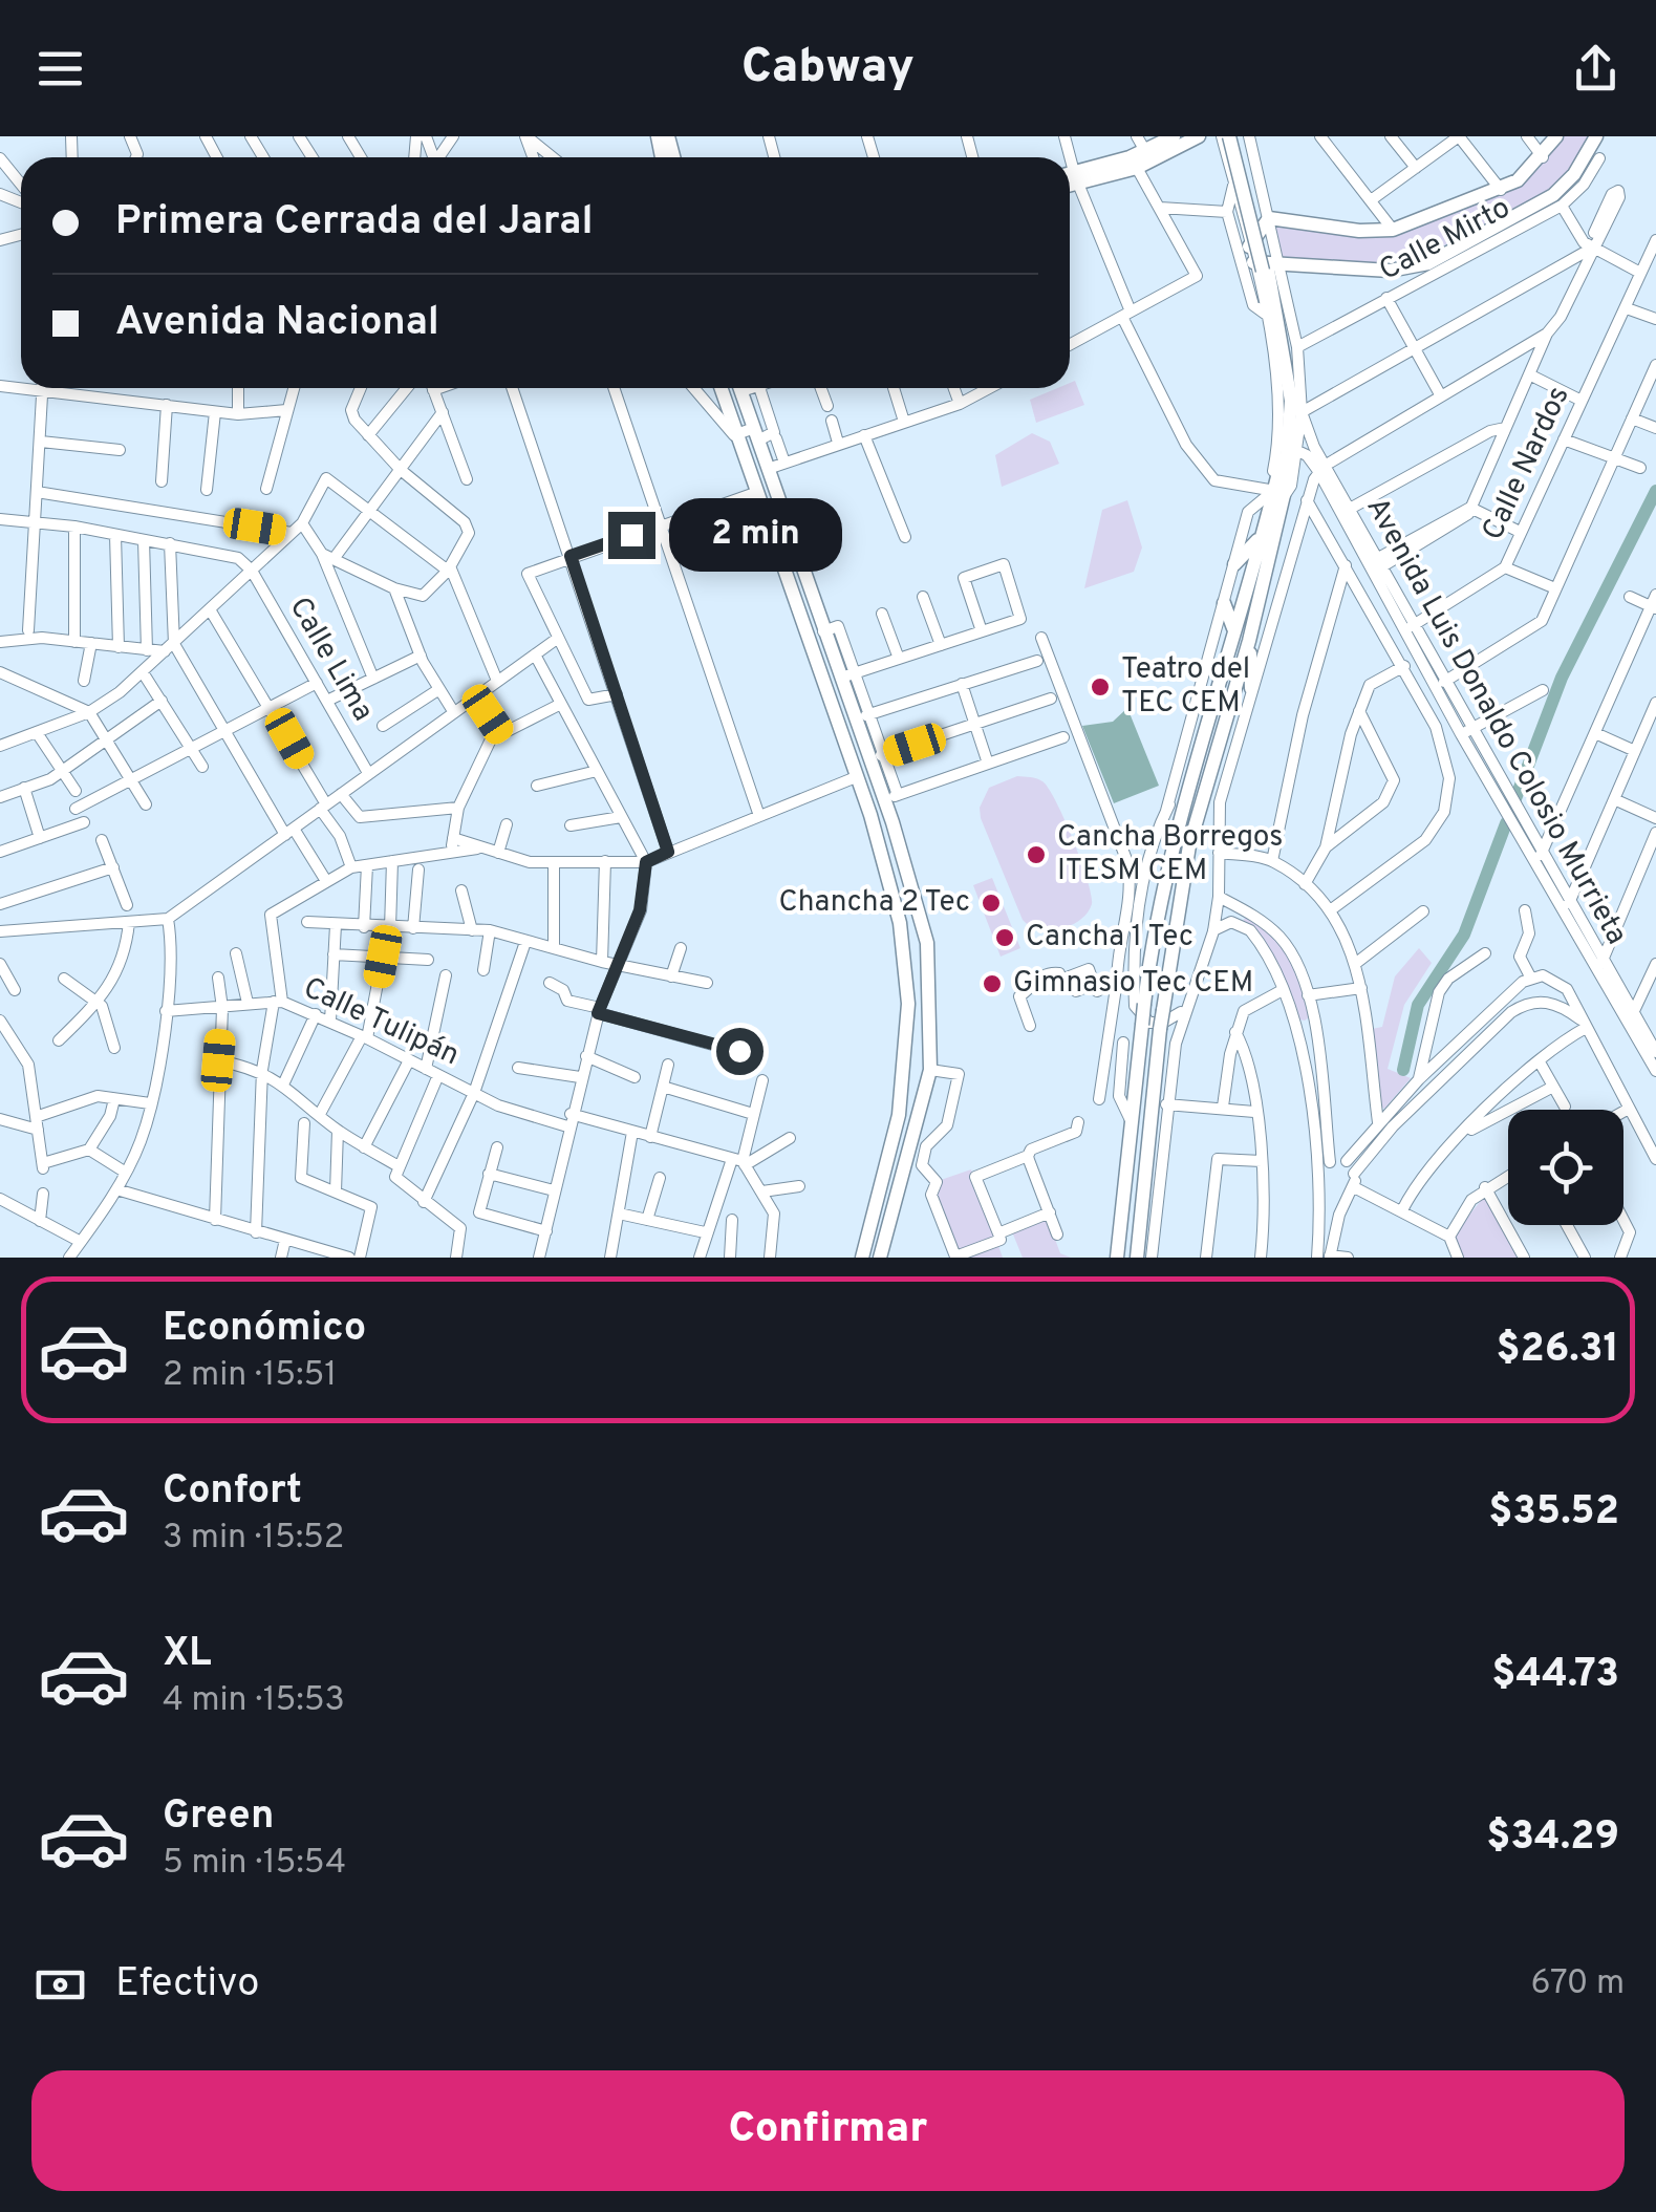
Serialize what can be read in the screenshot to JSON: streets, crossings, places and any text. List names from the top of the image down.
{
  "streets": {
    "street": [
      "Calle Mirto",
      "Calle Nardos",
      "Calle Lima",
      "Avenida Luis Donaldo Colosio Murrieta",
      "Calle Tulipán"
    ]
  },
  "crossings": [
    ["Calle Nardos", "Avenida Luis Donaldo Colosio Murrieta"]
  ],
  "places": [
    "Teatro del TEC CEM",
    "Cancha Borregos ITESM CEM",
    "Chancha 2 Tec",
    "Cancha 1 Tec",
    "Gimnasio Tec CEM"
  ],
  "page": {
    "header": "Cabway",
    "banner": ["Primera Cerrada del Jaral", "Avenida Nacional"],
    "bubble": "2 min",
    "list": [
      {
        "name": "Económico",
        "note": "2 min · 15:51",
        "value": "$26.31"
      },
      {
        "name": "Confort",
        "note": "3 min · 15:52",
        "value": "$35.52"
      },
      {
        "name": "XL",
        "note": "4 min · 15:53",
        "value": "$44.73"
      },
      {
        "name": "Green",
        "note": "5 min · 15:54",
        "value": "$34.29"
      }
    ],
    "pay": ["Efectivo", "670 m"],
    "buttons": "Confirmar"
  }
}
